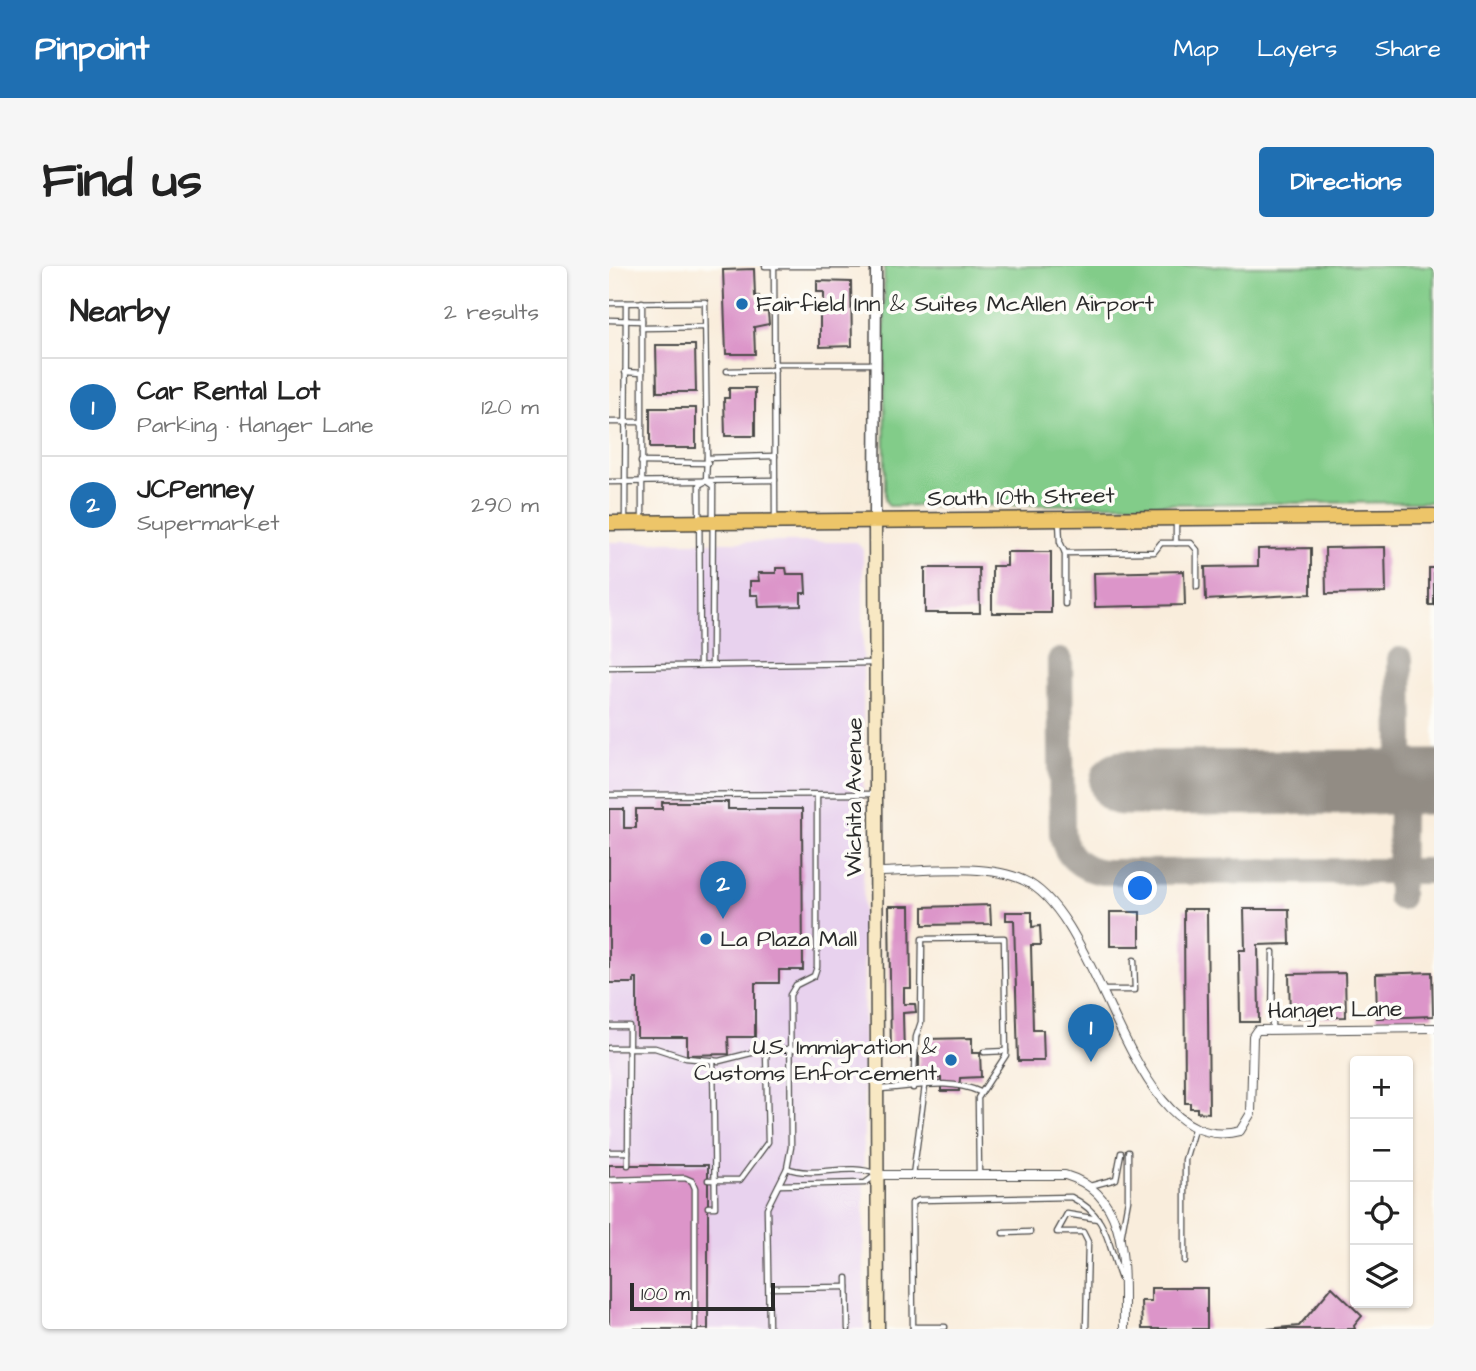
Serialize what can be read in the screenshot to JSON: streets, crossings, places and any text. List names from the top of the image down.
{
  "streets": {
    "main road": ["South 10th Street", "Wichita Avenue"],
    "street": ["Hanger Lane"]
  },
  "crossings": [
    ["South 10th Street", "Wichita Avenue"],
    ["Wichita Avenue", "Hanger Lane"]
  ],
  "places": ["Fairfield Inn & Suites McAllen Airport", "La Plaza Mall", "U.S. Immigration & Customs Enforcement"],
  "scale_bar": "100 m",
  "page": {
    "header": "Pinpoint",
    "nav": ["Map", "Layers", "Share"],
    "buttons": "Directions",
    "title": "Find us",
    "heading": ["Nearby", "2 results"],
    "list": [
      {
        "mark": "1",
        "name": "Car Rental Lot",
        "note": "Parking · Hanger Lane",
        "value": "120 m"
      },
      {
        "mark": "2",
        "name": "JCPenney",
        "note": "Supermarket",
        "value": "290 m"
      }
    ],
    "pins": ["2", "1"],
    "map_buttons": ["+", "−"],
    "scale": "100 m"
  }
}
